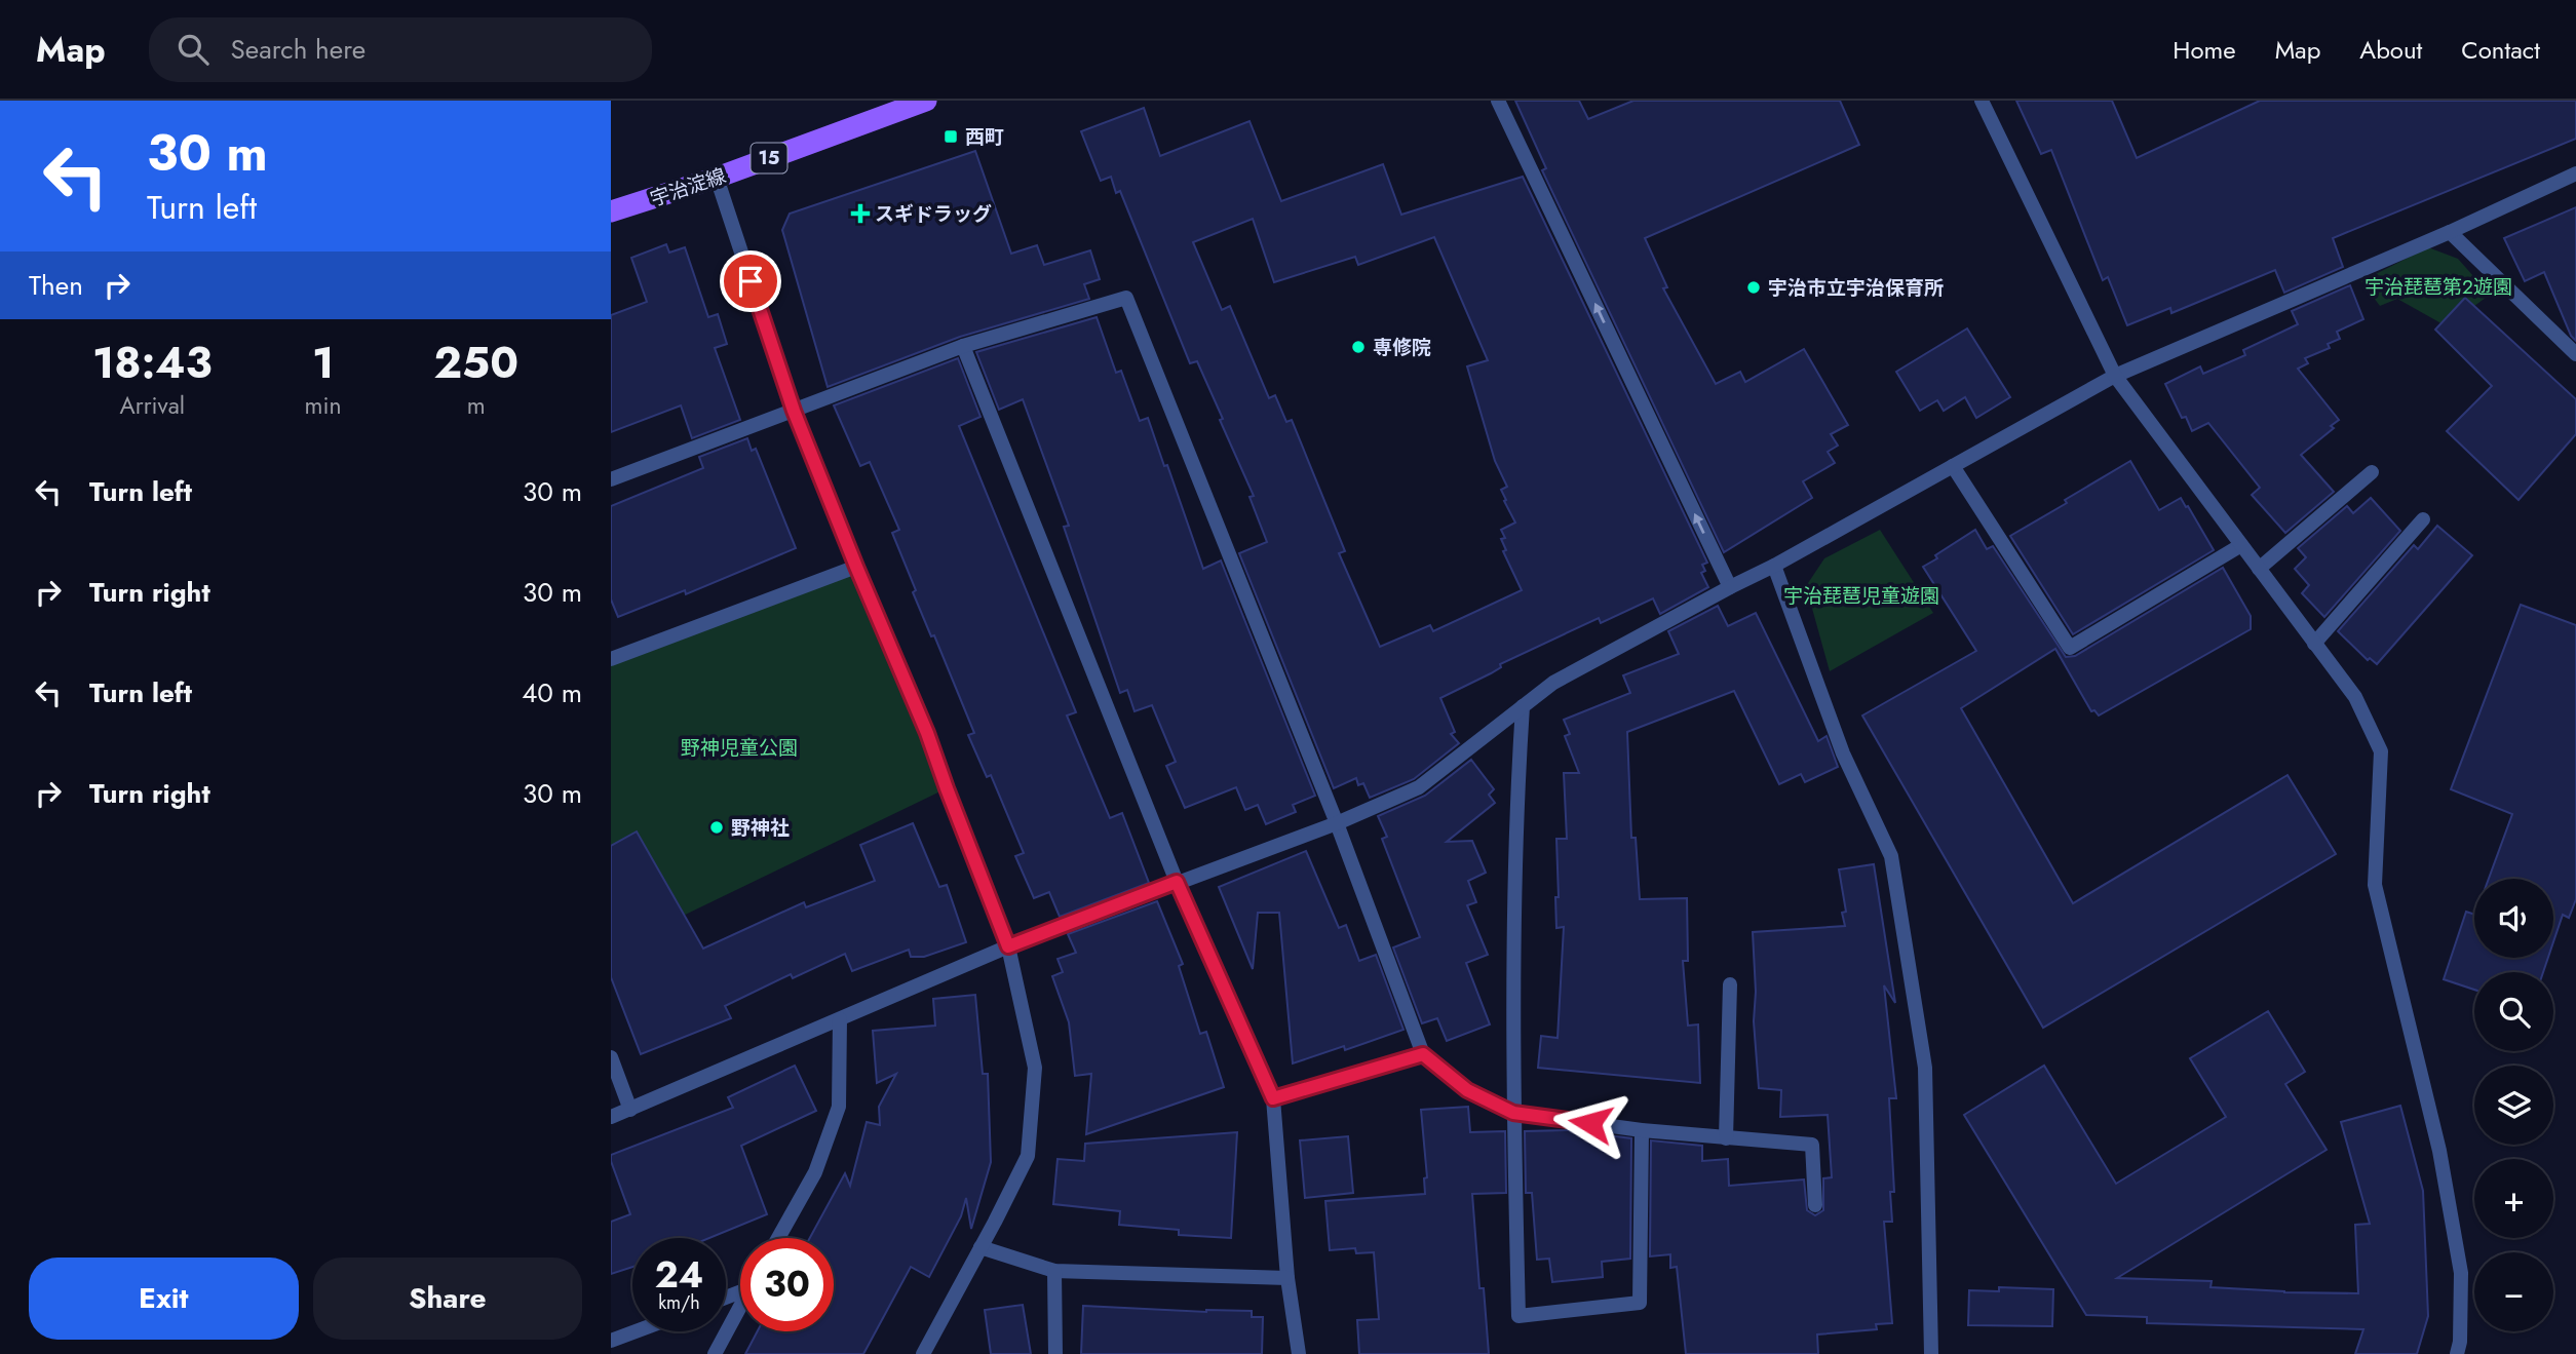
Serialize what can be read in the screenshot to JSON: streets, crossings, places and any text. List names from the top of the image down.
{
  "streets": {
    "main road": ["15", "宇治淀線"]
  },
  "parks": ["宇治琵琶第2遊園", "宇治琵琶児童遊園", "野神児童公園"],
  "places": {
    "transit": ["西町"],
    "health": ["スギドラッグ"],
    "other": ["宇治市立宇治保育所", "専修院", "野神社"]
  },
  "page": {
    "header": "Map",
    "search": "Search here",
    "nav": [
      "Home",
      "Map",
      "About",
      "Contact"
    ],
    "turn": ["30 m", "Turn left"],
    "then": "Then",
    "eta": [
      "18:43",
      "Arrival",
      "1",
      "min",
      "250",
      "m"
    ],
    "list": [
      {
        "name": "Turn left",
        "value": "30 m"
      },
      {
        "name": "Turn right",
        "value": "30 m"
      },
      {
        "name": "Turn left",
        "value": "40 m"
      },
      {
        "name": "Turn right",
        "value": "30 m"
      }
    ],
    "map_buttons": ["+", "−"],
    "speed": "24 km/h",
    "limit": "30",
    "buttons": ["Exit", "Share"]
  }
}
